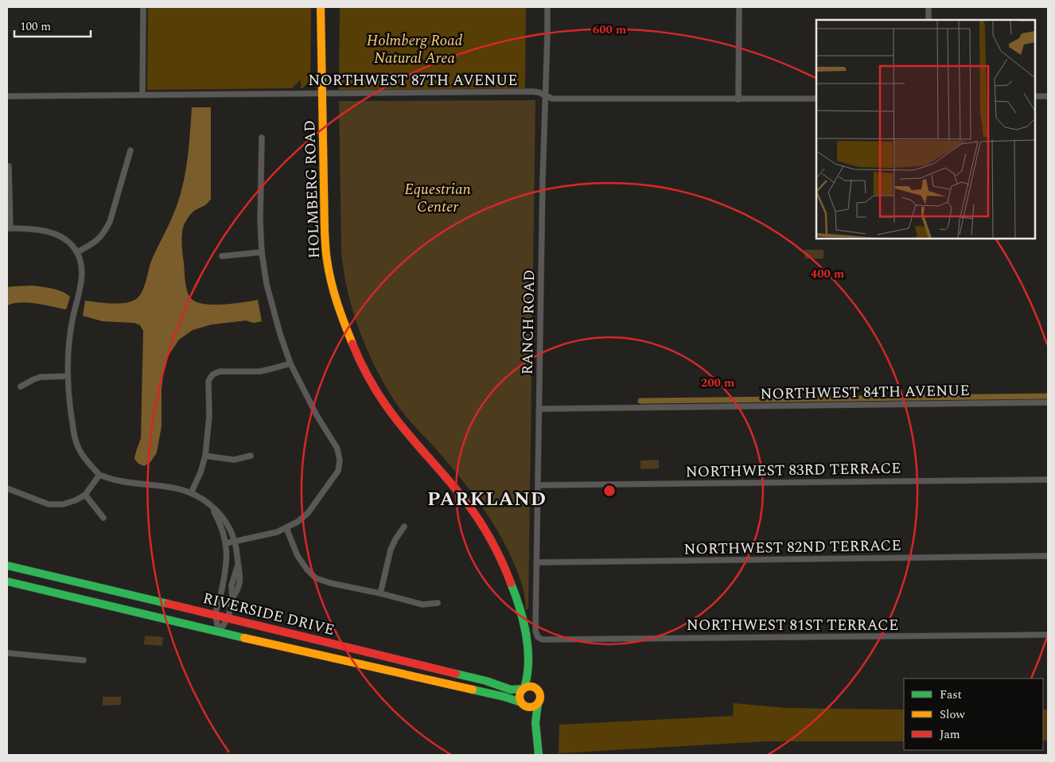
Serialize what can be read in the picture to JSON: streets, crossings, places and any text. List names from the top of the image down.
{
  "streets": {
    "street": [
      "NORTHWEST 87TH AVENUE",
      "HOLMBERG ROAD",
      "RANCH ROAD",
      "NORTHWEST 84TH AVENUE",
      "NORTHWEST 83RD TERRACE",
      "NORTHWEST 82ND TERRACE",
      "RIVERSIDE DRIVE",
      "NORTHWEST 81ST TERRACE"
    ]
  },
  "crossings": [
    ["NORTHWEST 87TH AVENUE", "HOLMBERG ROAD"],
    ["NORTHWEST 87TH AVENUE", "RANCH ROAD"],
    ["HOLMBERG ROAD", "RIVERSIDE DRIVE"],
    ["RANCH ROAD", "NORTHWEST 84TH AVENUE"],
    ["RANCH ROAD", "NORTHWEST 83RD TERRACE"],
    ["RANCH ROAD", "NORTHWEST 82ND TERRACE"],
    ["RANCH ROAD", "NORTHWEST 81ST TERRACE"]
  ],
  "districts": ["PARKLAND"],
  "parks": ["Holmberg Road Natural Area", "Equestrian Center"],
  "legend": ["Fast", "Slow", "Jam"],
  "scale_bar": "100 m",
  "rings": ["600 m", "400 m", "200 m"]
}
